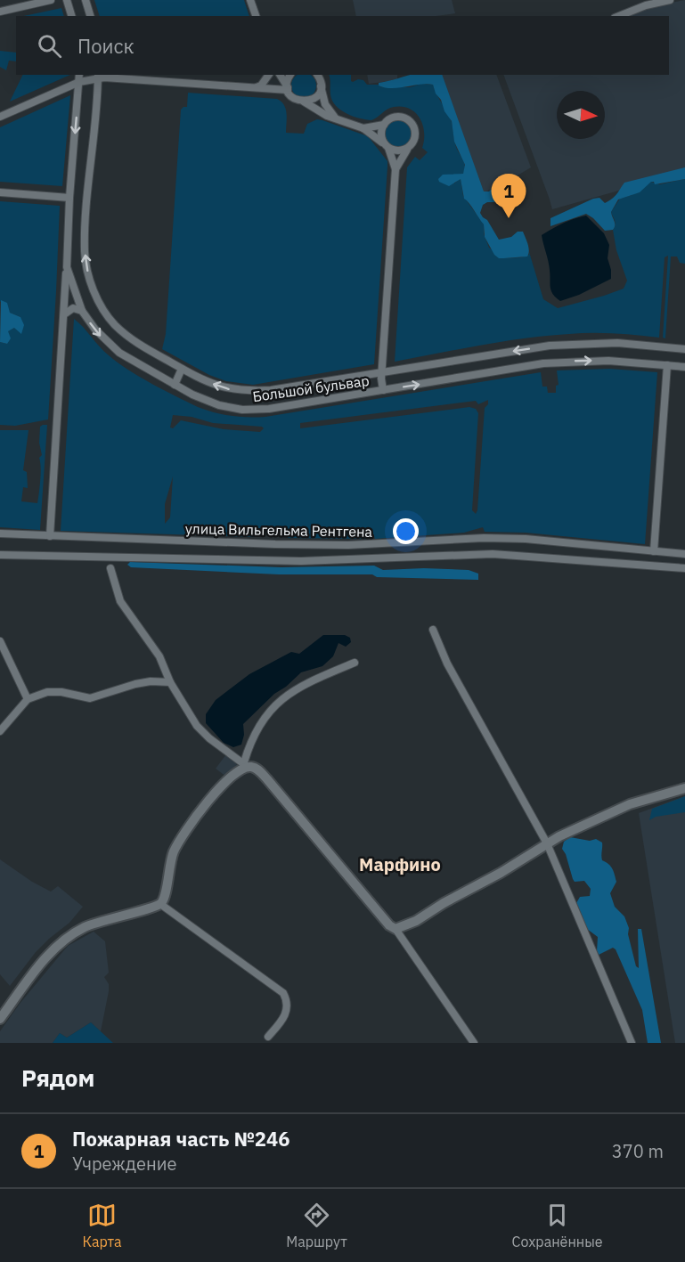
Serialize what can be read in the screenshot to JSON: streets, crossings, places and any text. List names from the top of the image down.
{
  "streets": {
    "street": ["Большой бульвар", "улица Вильгельма Рентгена"]
  },
  "districts": ["Марфино"],
  "north": "right",
  "page": {
    "search": "Поиск",
    "pins": "1",
    "heading": "Рядом",
    "list": [
      {
        "mark": "1",
        "name": "Пожарная часть №246",
        "note": "Учреждение",
        "value": "370 m"
      }
    ],
    "nav": ["Карта", "Маршрут", "Сохранённые"]
  }
}
